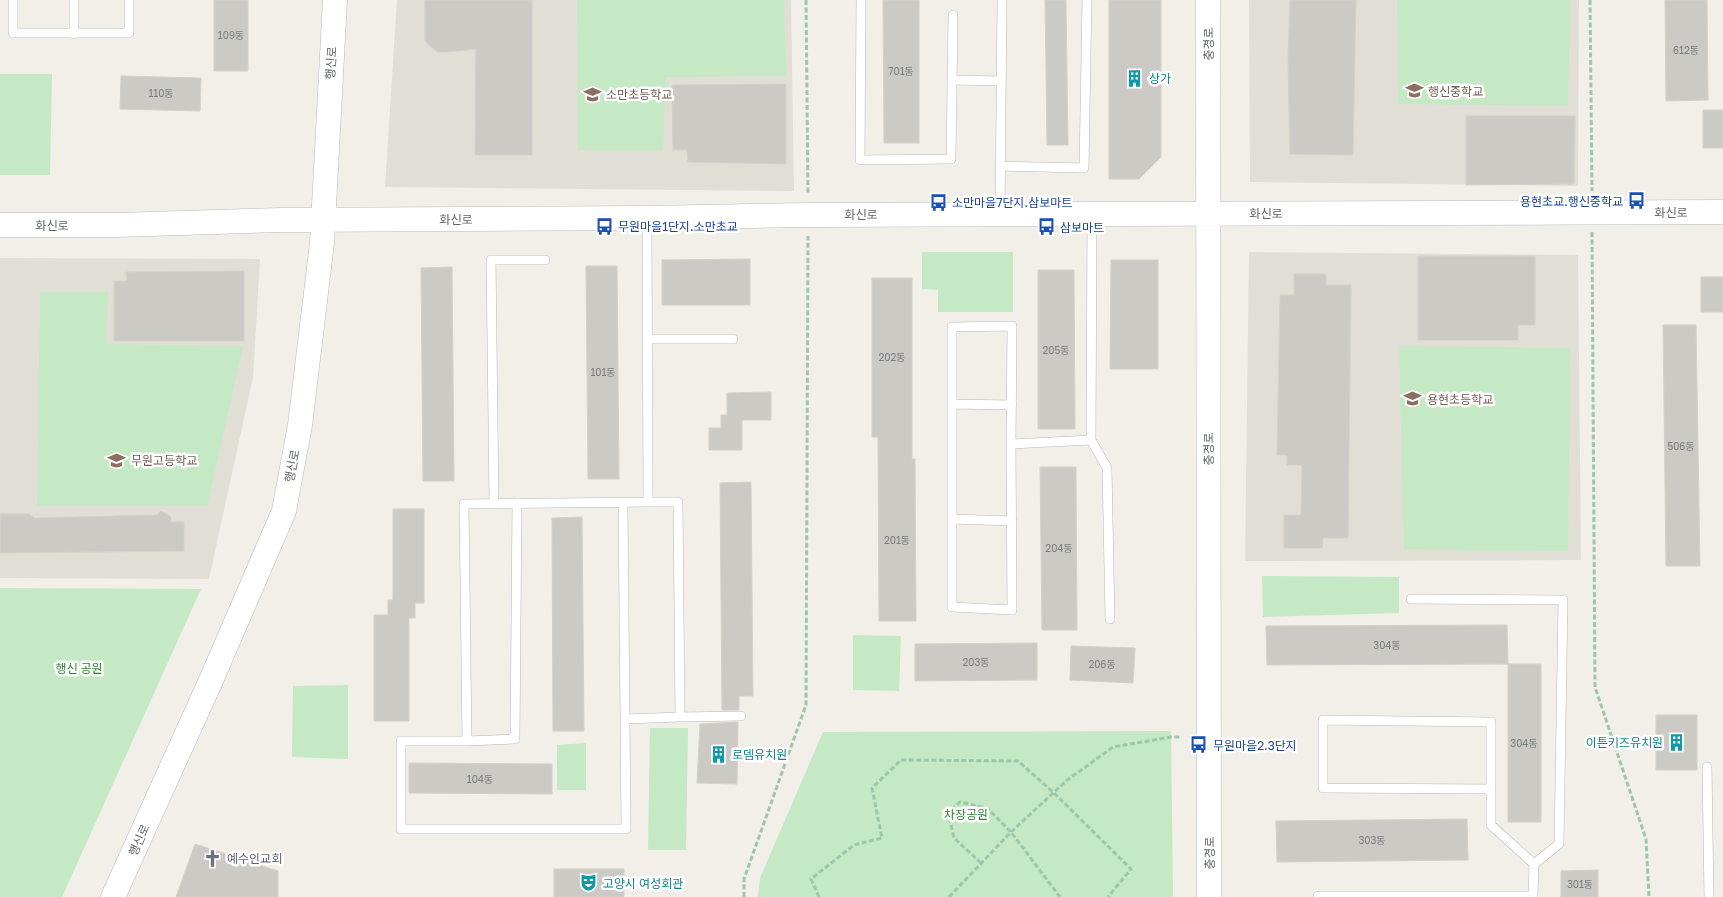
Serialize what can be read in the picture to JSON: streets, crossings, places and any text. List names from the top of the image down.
{
  "streets": {
    "main road": ["충경로", "행신로", "화신로"]
  },
  "crossings": [
    ["충경로", "화신로"],
    ["행신로", "화신로"]
  ],
  "parks": ["행신 공원", "차장공원"],
  "places": {
    "building": ["상가", "이튼키즈유치원", "로뎀유치원"],
    "school or university": [
      "행신중학교",
      "소만초등학교",
      "용현초등학교",
      "무원고등학교"
    ],
    "bus stop": [
      "용현초교.행신중학교",
      "소만마을7단지.삼보마트",
      "무원마을1단지.소만초교",
      "삼보마트",
      "무원마을2.3단지"
    ],
    "church": ["예수인교회"],
    "theatre": ["고양시 여성회관"]
  },
  "house_numbers": [
    "109동",
    "612동",
    "701동",
    "110동",
    "205동",
    "202동",
    "101동",
    "506동",
    "201동",
    "204동",
    "304동",
    "203동",
    "206동",
    "304동",
    "104동",
    "303동",
    "301동"
  ]
}
